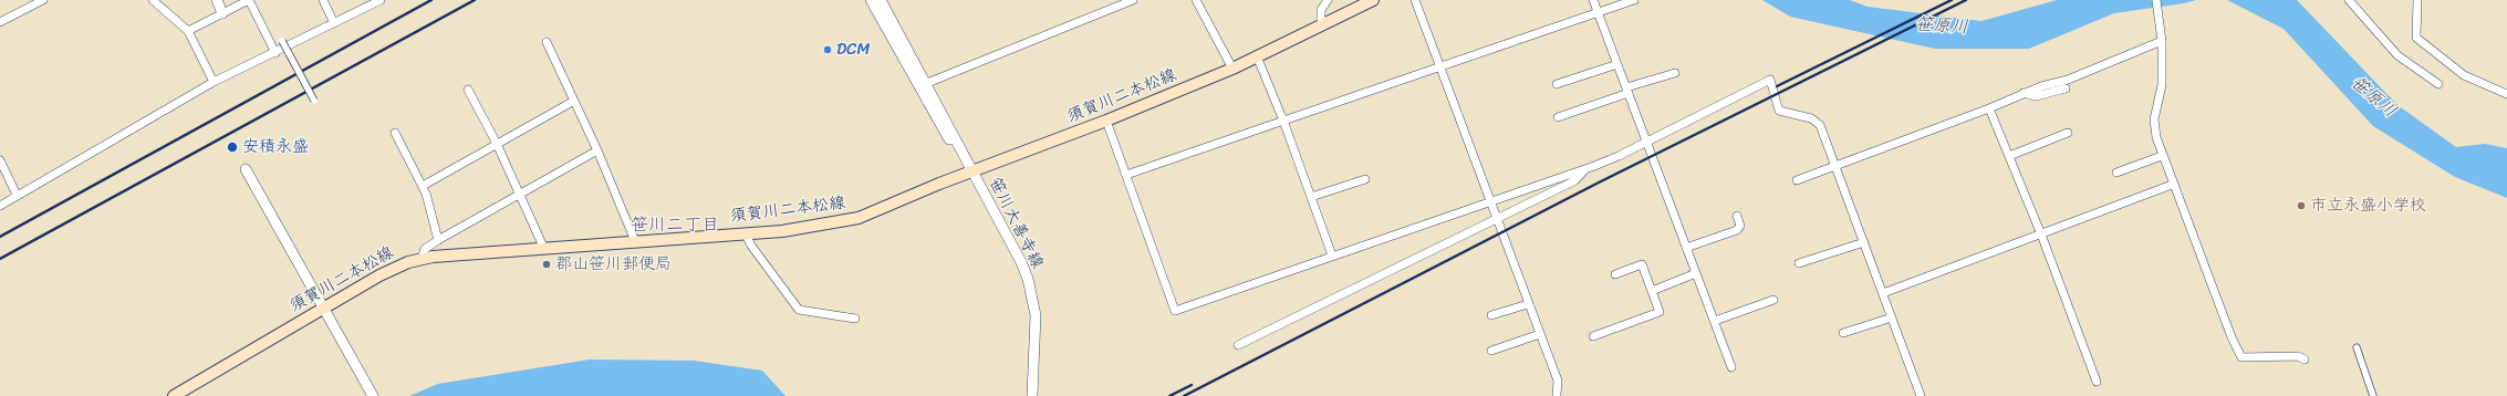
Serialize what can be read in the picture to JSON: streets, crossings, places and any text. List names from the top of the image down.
{
  "streets": {
    "main road": ["須賀川二本松線"],
    "street": ["笹川大善寺線"]
  },
  "crossings": [
    ["須賀川二本松線", "笹川大善寺線"]
  ],
  "districts": ["笹川二丁目"],
  "water": ["笹原川"],
  "places": [
    "DCM",
    "安積永盛",
    "市立永盛小学校",
    "郡山笹川郵便局"
  ]
}
